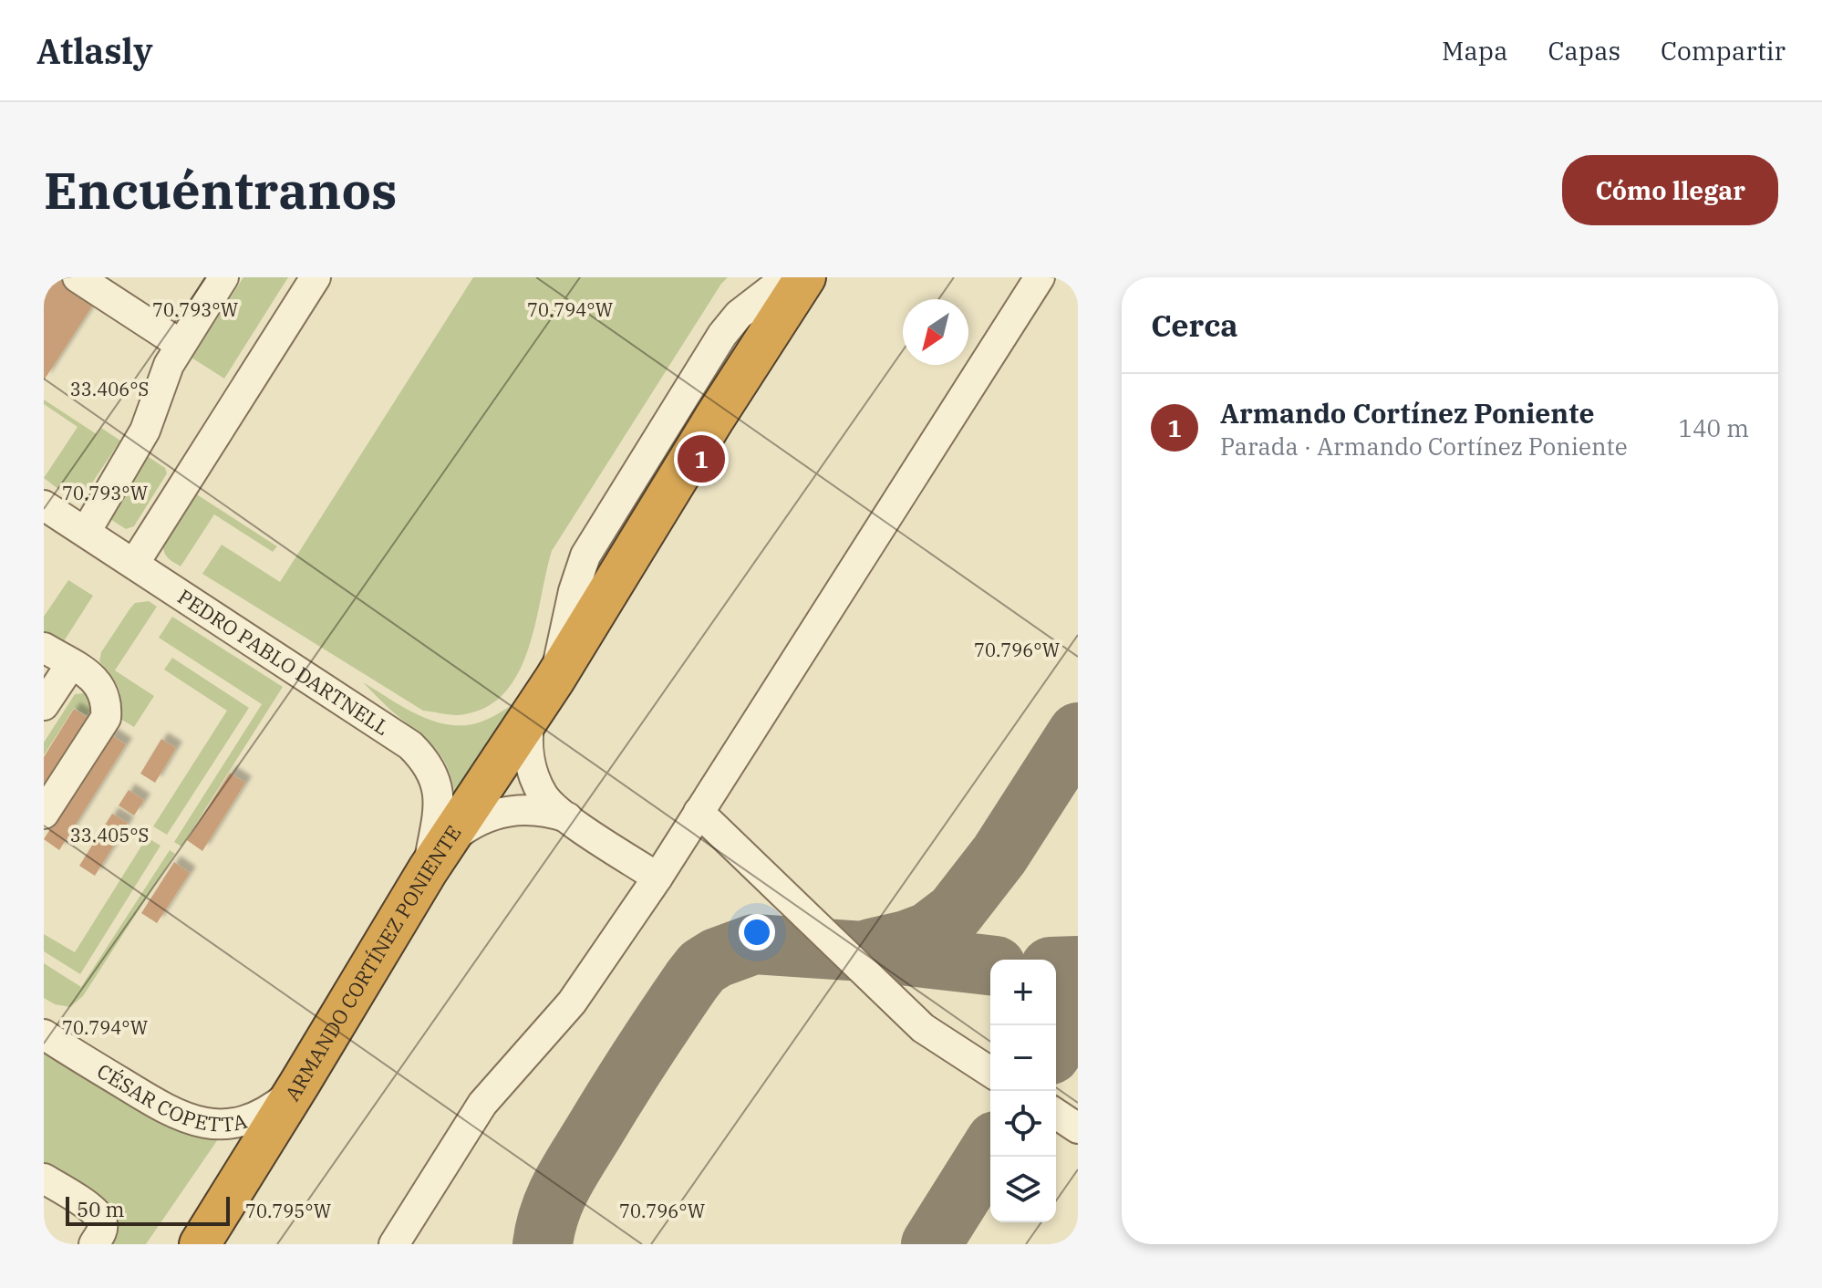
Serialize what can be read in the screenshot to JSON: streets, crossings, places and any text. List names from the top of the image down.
{
  "streets": {
    "highway": ["ARMANDO CORTÍNEZ PONIENTE"],
    "street": ["PEDRO PABLO DARTNELL", "CÉSAR COPETTA"]
  },
  "crossings": [
    ["PEDRO PABLO DARTNELL", "ARMANDO CORTÍNEZ PONIENTE"],
    ["ARMANDO CORTÍNEZ PONIENTE", "CÉSAR COPETTA"]
  ],
  "scale_bar": "50 m",
  "north": "bottom left",
  "page": {
    "header": "Atlasly",
    "nav": ["Mapa", "Capas", "Compartir"],
    "buttons": "Cómo llegar",
    "title": "Encuéntranos",
    "heading": "Cerca",
    "list": [
      {
        "mark": "1",
        "name": "Armando Cortínez Poniente",
        "note": "Parada · Armando Cortínez Poniente",
        "value": "140 m"
      }
    ],
    "pins": "1",
    "map_buttons": ["+", "−"],
    "scale": "50 m"
  },
  "coordinates": [
    "70.793°W",
    "70.794°W",
    "33.406°S",
    "70.796°W",
    "33.405°S",
    "70.795°W"
  ]
}
